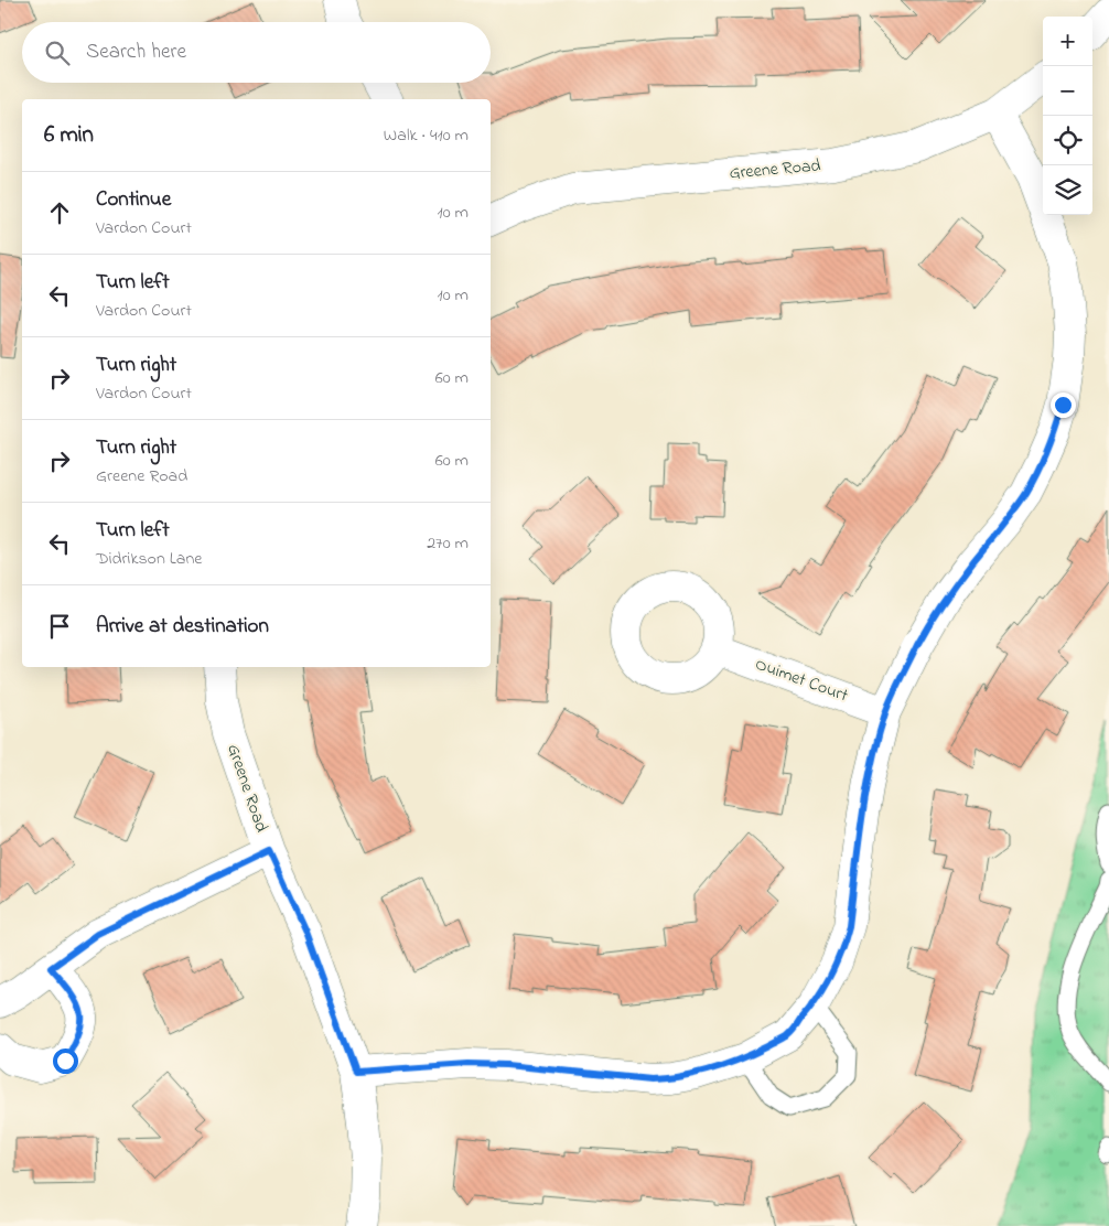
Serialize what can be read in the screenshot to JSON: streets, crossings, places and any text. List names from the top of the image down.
{
  "streets": {
    "street": ["Greene Road", "Ouimet Court"]
  },
  "page": {
    "map_buttons": ["+", "−"],
    "search": "Search here",
    "heading": ["6 min", "Walk · 410 m"],
    "list": [
      ["Continue", "Vardon Court", "10 m"],
      ["Turn left", "Vardon Court", "10 m"],
      ["Turn right", "Vardon Court", "60 m"],
      ["Turn right", "Greene Road", "60 m"],
      ["Turn left", "Didrikson Lane", "270 m"],
      "Arrive at destination"
    ]
  }
}
